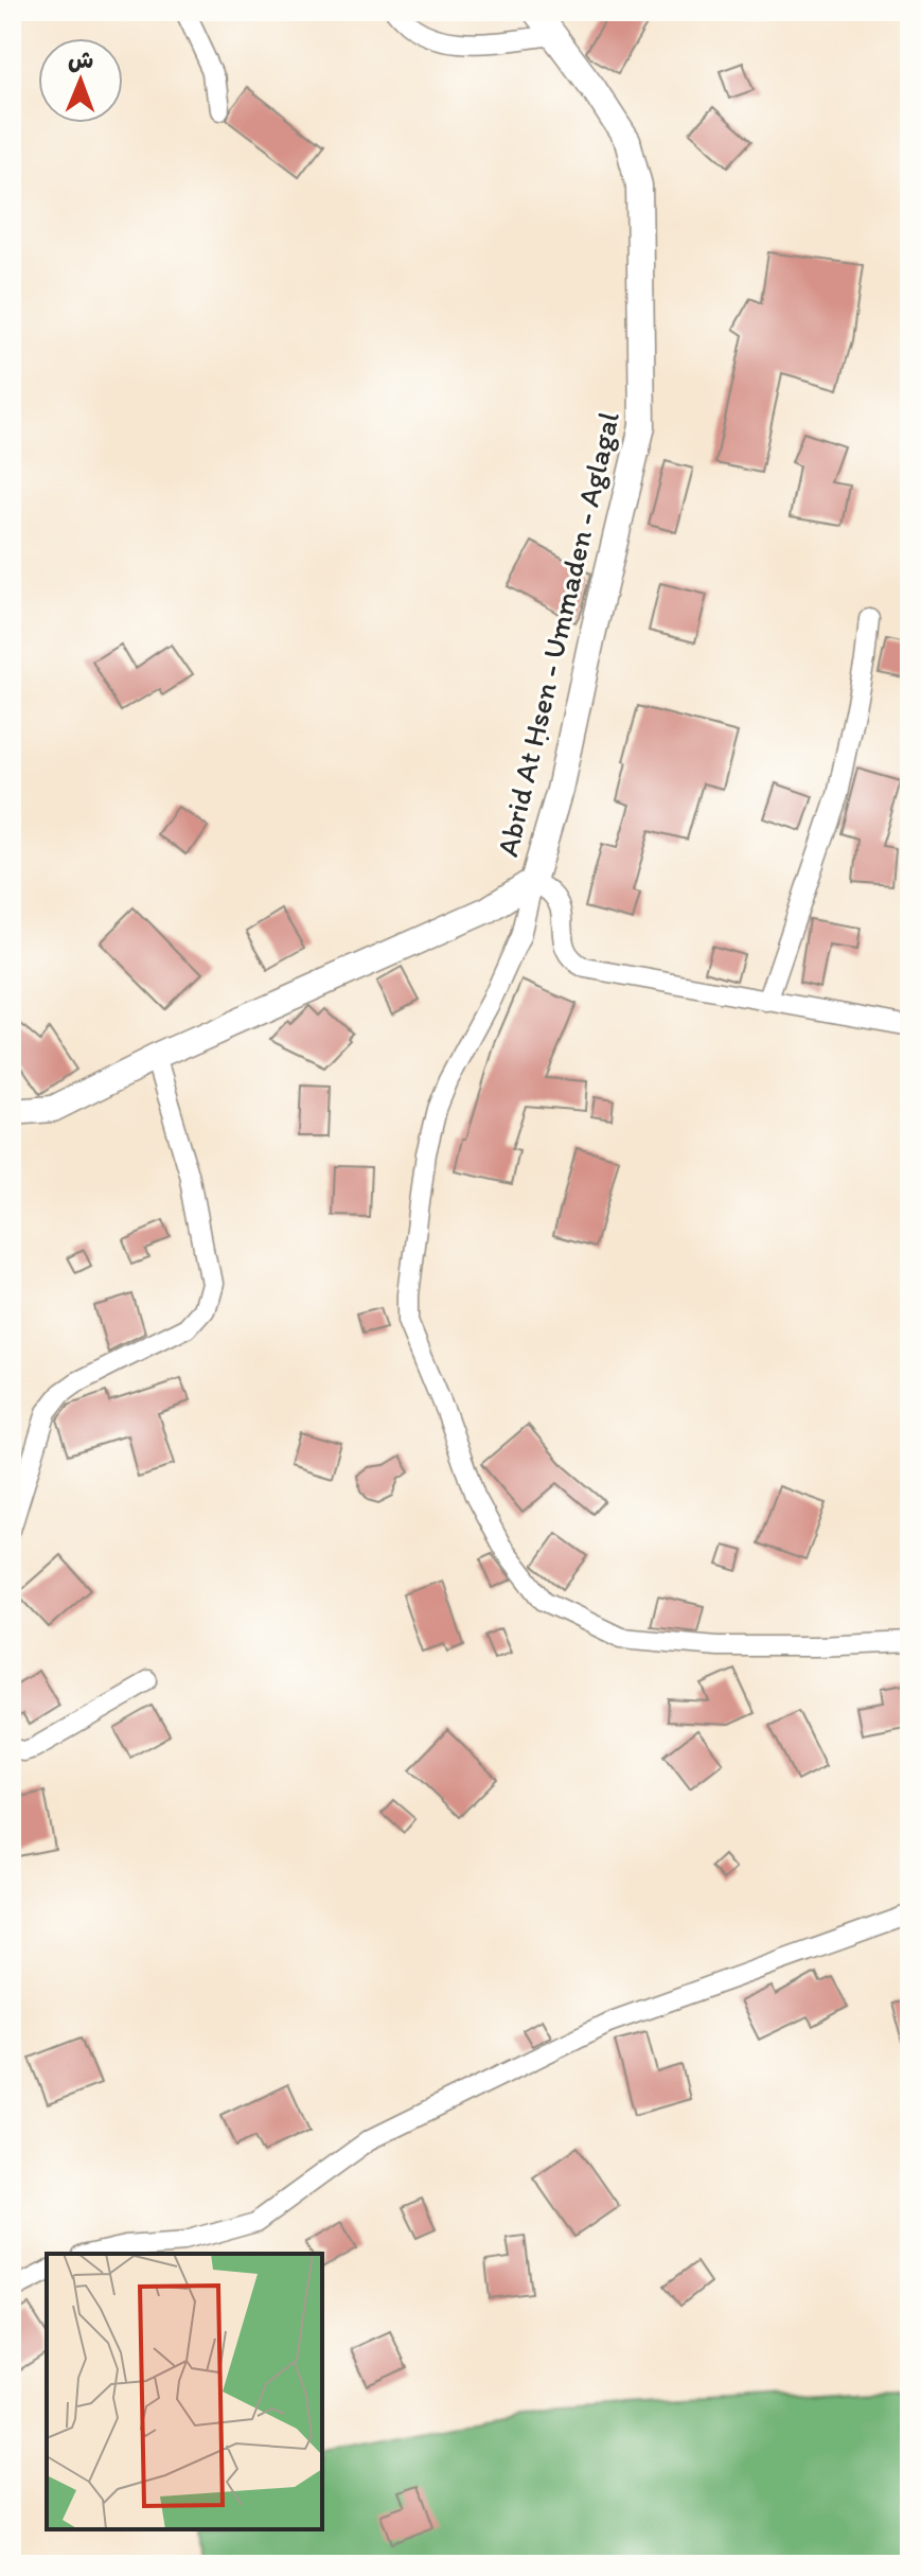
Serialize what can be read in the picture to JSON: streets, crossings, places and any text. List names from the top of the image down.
{
  "streets": {
    "street": ["Abrid At Ḥsen - Ummaden - Aglagal"]
  },
  "north": "top"
}
